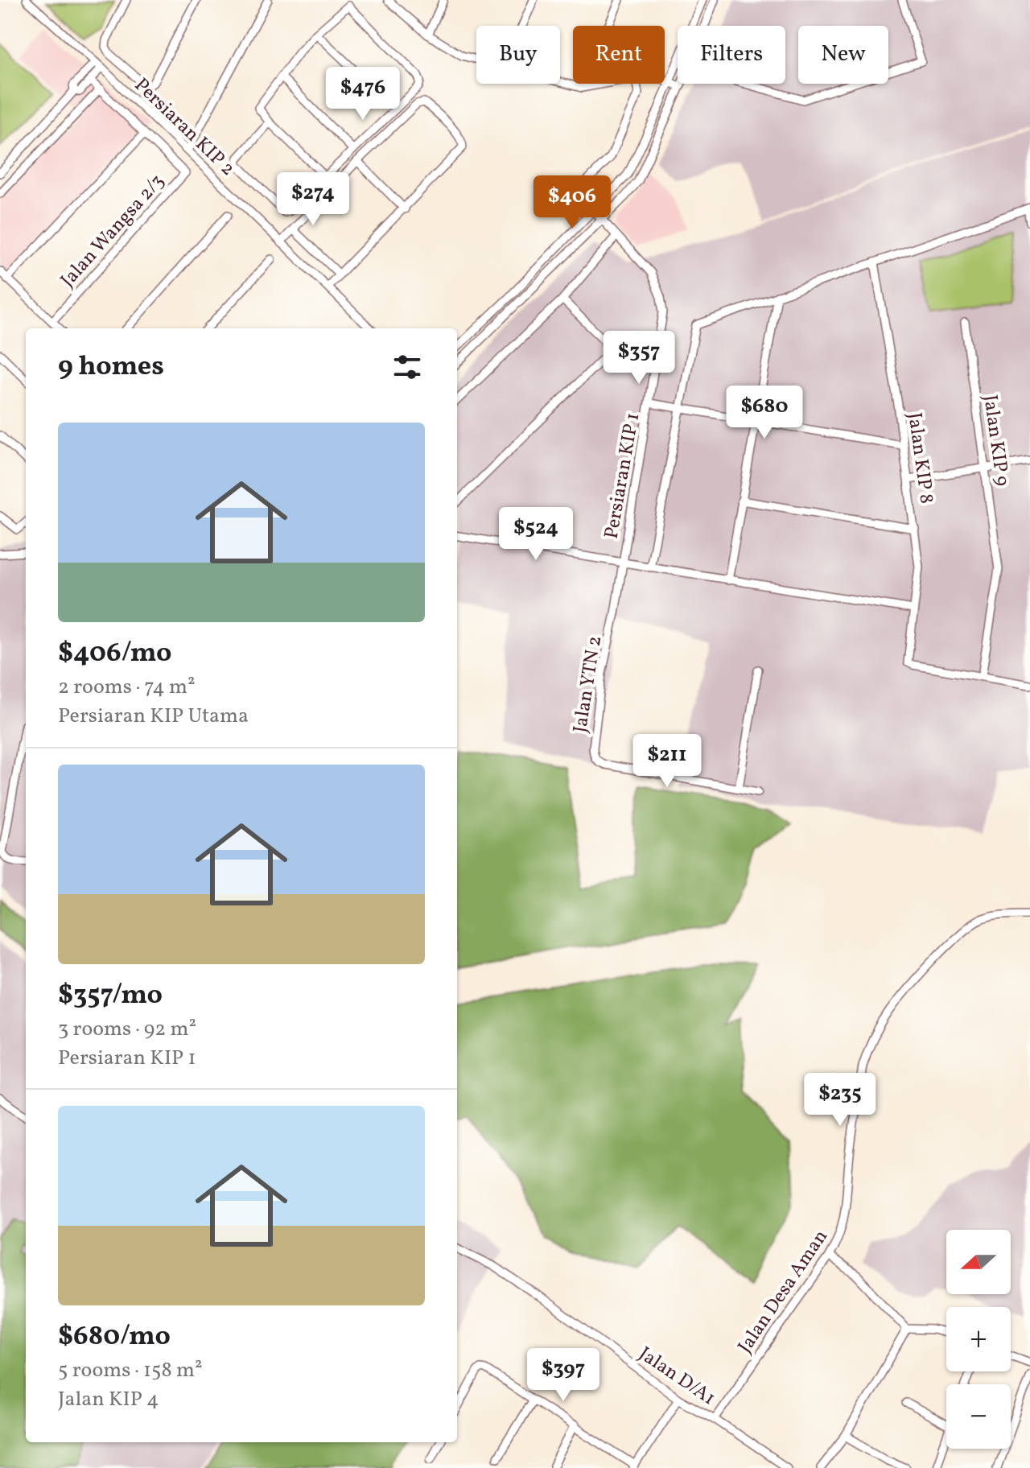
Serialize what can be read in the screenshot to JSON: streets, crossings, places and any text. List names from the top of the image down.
{
  "streets": {
    "street": [
      "Persiaran KIP 2",
      "Jalan Wangsa 2/3",
      "Jalan KIP 9",
      "Jalan KIP 8",
      "Persiaran KIP 1",
      "Jalan YTN 2",
      "Jalan Desa Aman",
      "Jalan D/A1"
    ]
  },
  "crossings": [
    ["Jalan KIP 9", "Jalan KIP 8"],
    ["Persiaran KIP 1", "Jalan YTN 2"],
    ["Jalan Desa Aman", "Jalan D/A1"]
  ],
  "north": "left",
  "page": {
    "chip": [
      "Buy",
      "Rent",
      "Filters",
      "New"
    ],
    "price": [
      "$476",
      "$274",
      "$406",
      "$357",
      "$680",
      "$524",
      "$211",
      "$235",
      "$397"
    ],
    "heading": "9 homes",
    "list": [
      {
        "name": "$406/mo",
        "note": "2 rooms · 74 m² · Persiaran KIP Utama"
      },
      {
        "name": "$357/mo",
        "note": "3 rooms · 92 m² · Persiaran KIP 1"
      },
      {
        "name": "$680/mo",
        "note": "5 rooms · 158 m² · Jalan KIP 4"
      }
    ],
    "map_buttons": ["+", "−"]
  }
}
